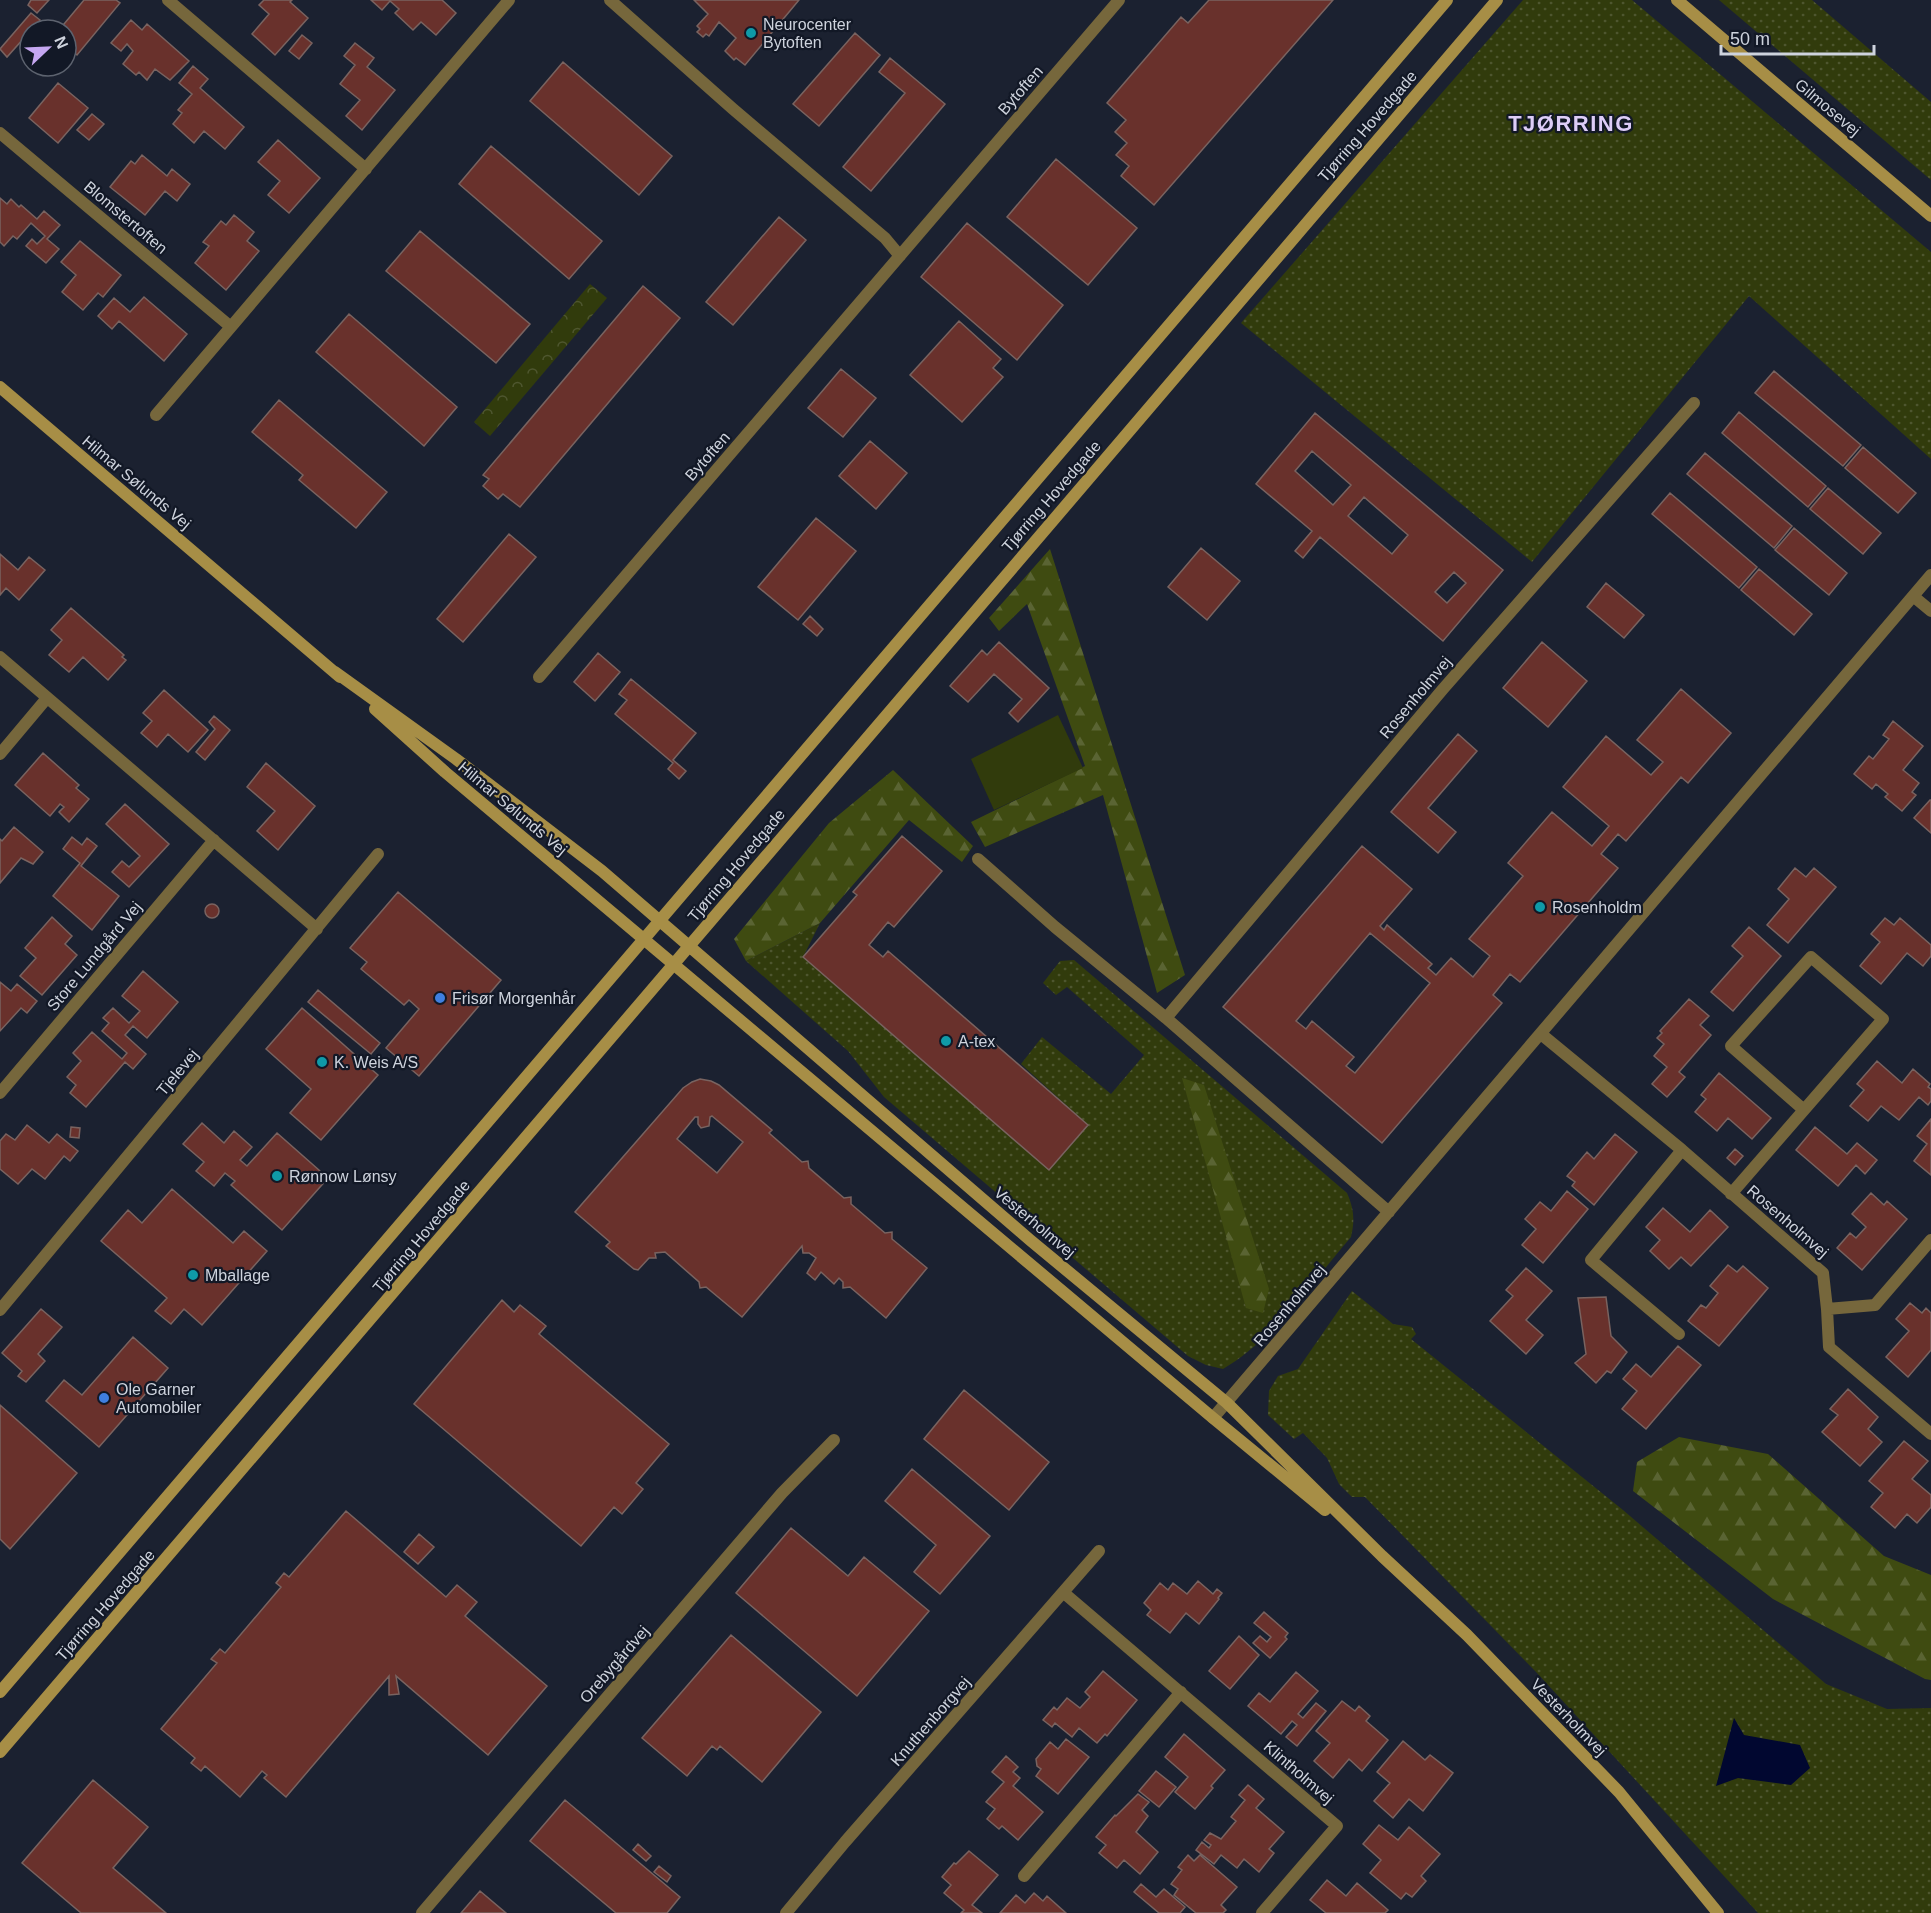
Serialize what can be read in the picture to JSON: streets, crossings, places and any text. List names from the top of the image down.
{
  "streets": {
    "main road": [
      "Gilmosevej",
      "Tjørring Hovedgade",
      "Hilmar Sølunds Vej",
      "Vesterholmvej"
    ],
    "street": [
      "Bytoften",
      "Blomstertoften",
      "Rosenholmvej",
      "Store Lundgård Vej",
      "Tjelevej",
      "Orebygårdvej",
      "Knuthenborgvej",
      "Klintholmvej"
    ]
  },
  "crossings": [
    ["Tjørring Hovedgade", "Hilmar Sølunds Vej"],
    ["Tjørring Hovedgade", "Vesterholmvej"],
    ["Hilmar Sølunds Vej", "Vesterholmvej"],
    ["Rosenholmvej", "Vesterholmvej"],
    ["Knuthenborgvej", "Klintholmvej"]
  ],
  "districts": ["TJØRRING"],
  "places": [
    "Neurocenter Bytoften",
    "Rosenholdm",
    "Frisør Morgenhår",
    "A-tex",
    "K. Weis A/S",
    "Rønnow Lønsy",
    "Mballage",
    "Ole Garner Automobiler"
  ],
  "scale_bar": "50 m",
  "north": "top right"
}
